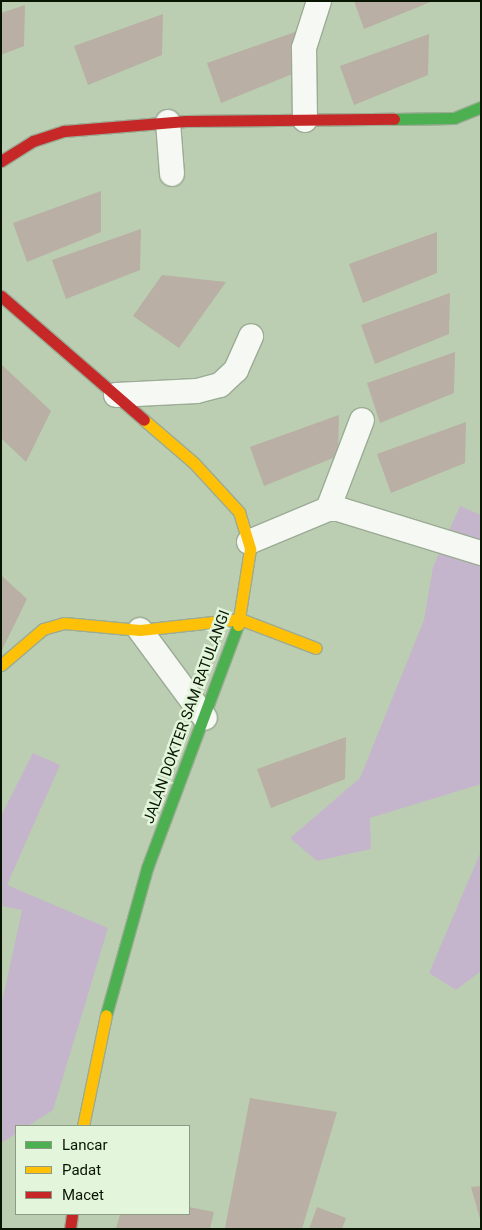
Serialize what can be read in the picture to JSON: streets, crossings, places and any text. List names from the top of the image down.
{
  "streets": {
    "main road": ["JALAN DOKTER SAM RATULANGI"]
  },
  "legend": ["Lancar", "Padat", "Macet"]
}
